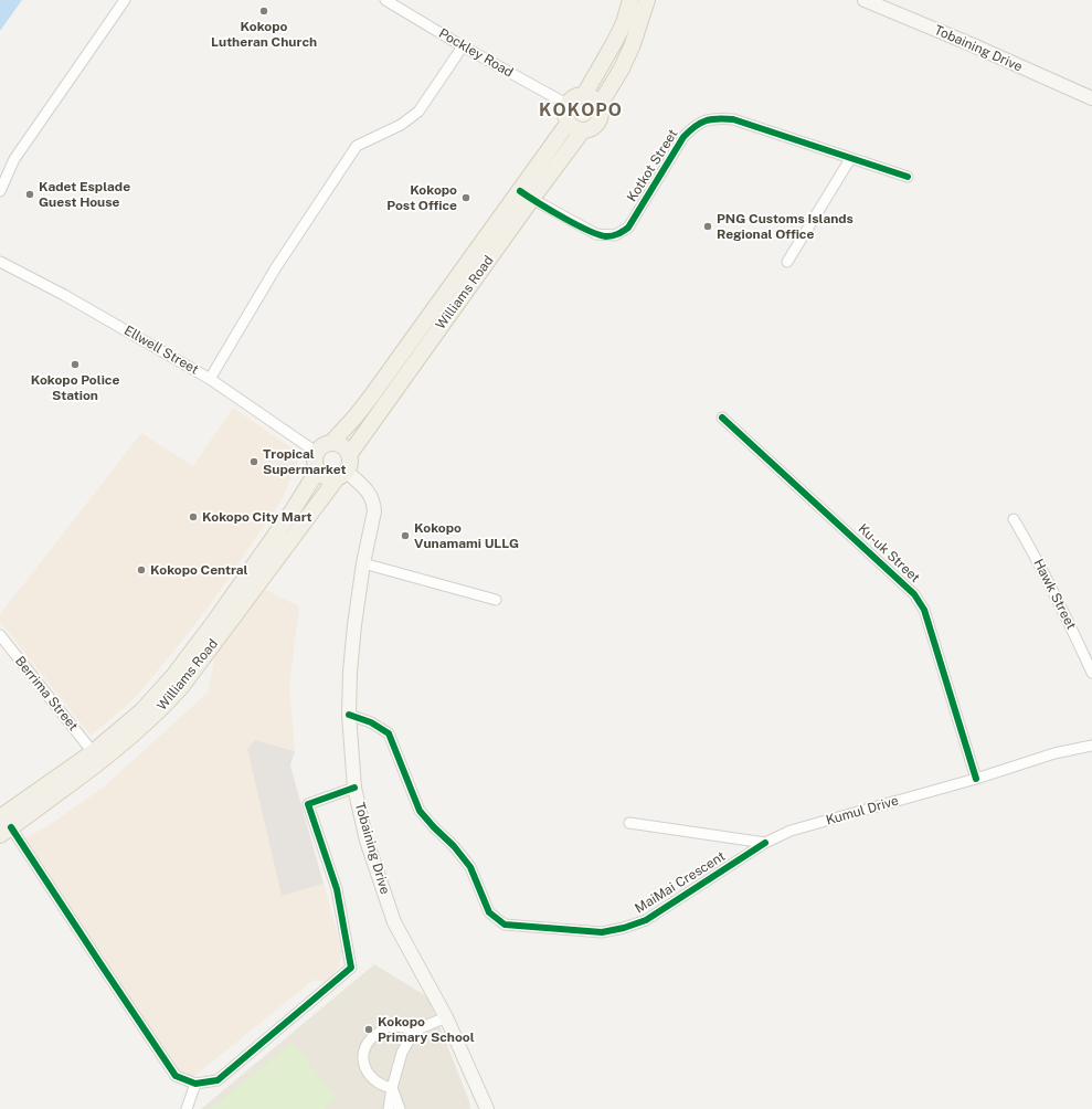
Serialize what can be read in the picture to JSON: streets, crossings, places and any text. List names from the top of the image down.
{
  "streets": {
    "main road": ["Williams Road"],
    "street": [
      "Tobaining Drive",
      "Pockley Road",
      "Kotkot Street",
      "Ellwell Street",
      "Ku-uk Street",
      "Hawk Street",
      "Berrima Street",
      "Kumul Drive",
      "MaiMai Crescent"
    ]
  },
  "crossings": [
    ["Tobaining Drive", "Williams Road"],
    ["Tobaining Drive", "Ellwell Street"],
    ["Tobaining Drive", "MaiMai Crescent"],
    ["Pockley Road", "Williams Road"],
    ["Kotkot Street", "Williams Road"],
    ["Williams Road", "Ellwell Street"],
    ["Williams Road", "Berrima Street"],
    ["Ku-uk Street", "Kumul Drive"],
    ["Kumul Drive", "MaiMai Crescent"]
  ],
  "districts": ["KOKOPO"],
  "places": [
    "Kokopo Lutheran Church",
    "Kadet Esplade Guest House",
    "Kokopo Post Office",
    "PNG Customs Islands Regional Office",
    "Kokopo Police Station",
    "Tropical Supermarket",
    "Kokopo City Mart",
    "Kokopo Vunamami ULLG",
    "Kokopo Central",
    "Kokopo Primary School"
  ]
}
